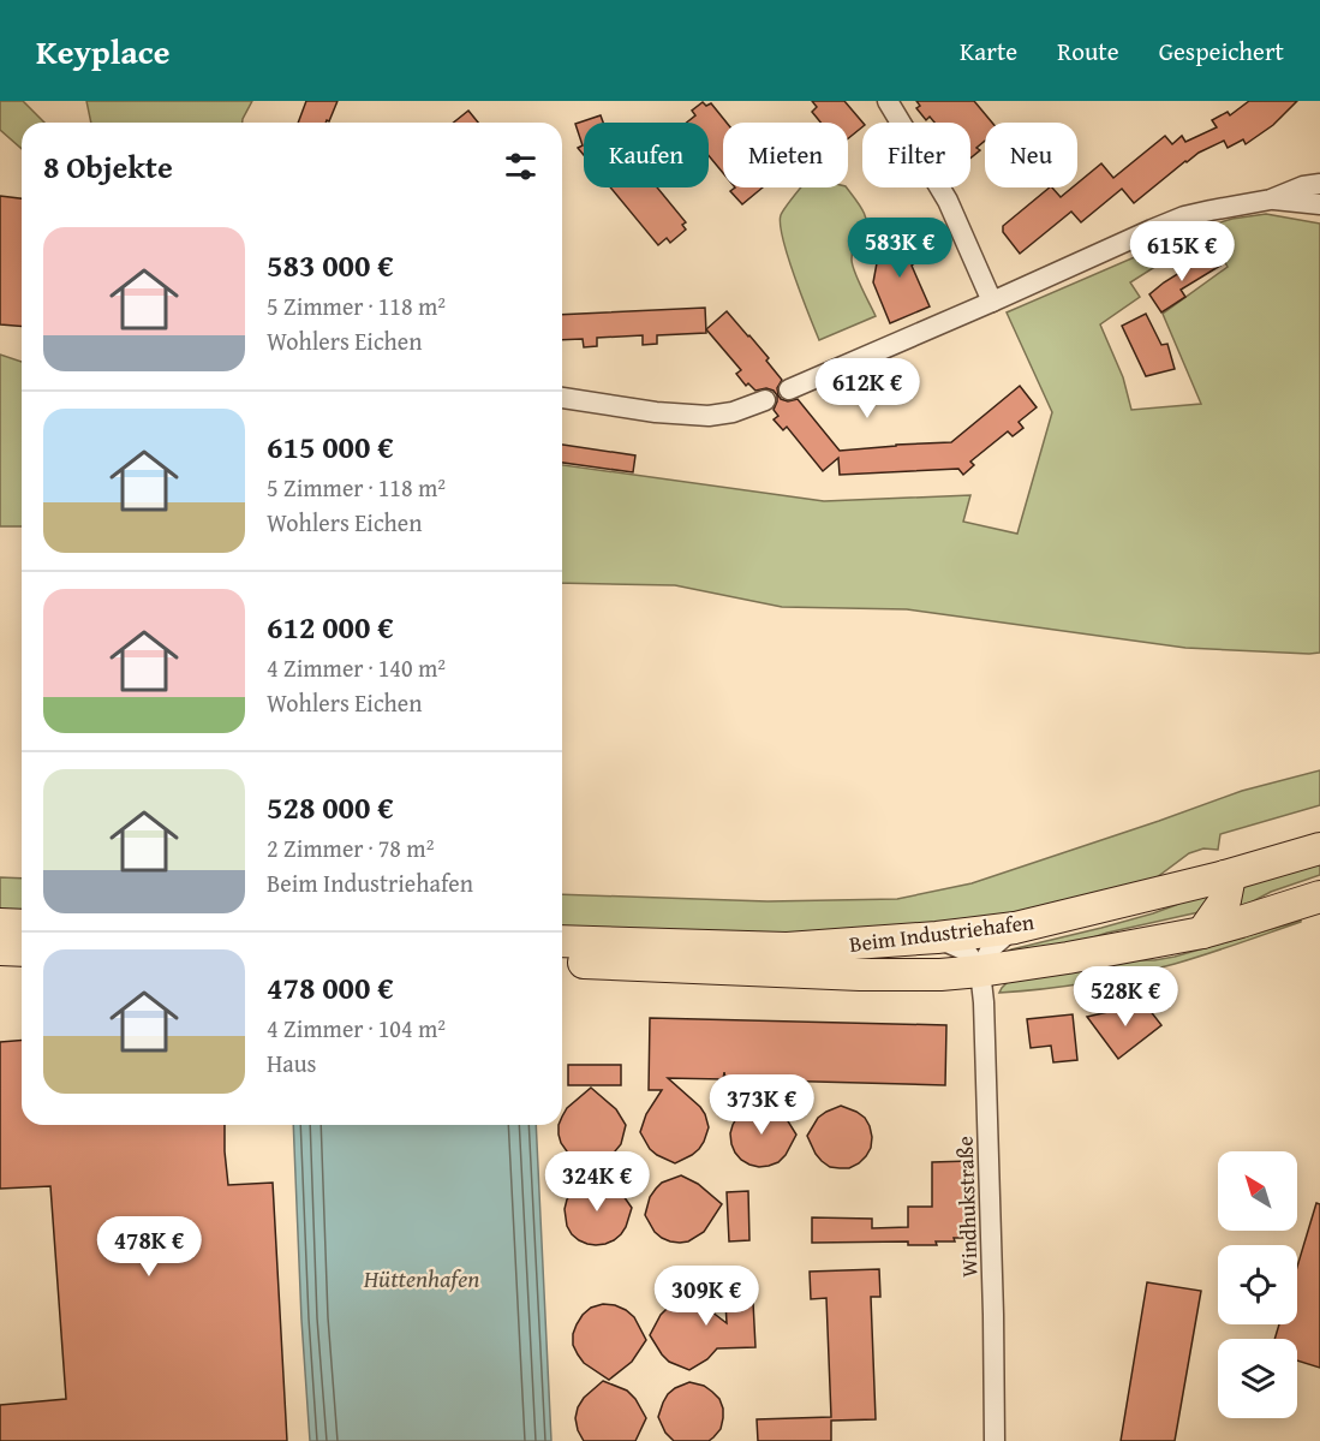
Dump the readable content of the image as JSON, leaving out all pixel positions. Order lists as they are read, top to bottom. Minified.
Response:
{"streets":{"main road":["Beim Industriehafen"],"street":["Windhukstraße"]},"crossings":[["Beim Industriehafen","Windhukstraße"]],"water":["Hüttenhafen"],"north":"top left","page":{"header":"Keyplace","nav":["Karte","Route","Gespeichert"],"chip":["Kaufen","Mieten","Filter","Neu"],"heading":"8 Objekte","list":[{"name":"583 000 €","note":"5 Zimmer · 118 m² · Wohlers Eichen"},{"name":"615 000 €","note":"5 Zimmer · 118 m² · Wohlers Eichen"},{"name":"612 000 €","note":"4 Zimmer · 140 m² · Wohlers Eichen"},{"name":"528 000 €","note":"2 Zimmer · 78 m² · Beim Industriehafen"},{"name":"478 000 €","note":"4 Zimmer · 104 m² · Haus"}],"price":["583K €","615K €","612K €","528K €","373K €","324K €","478K €","309K €"]}}
